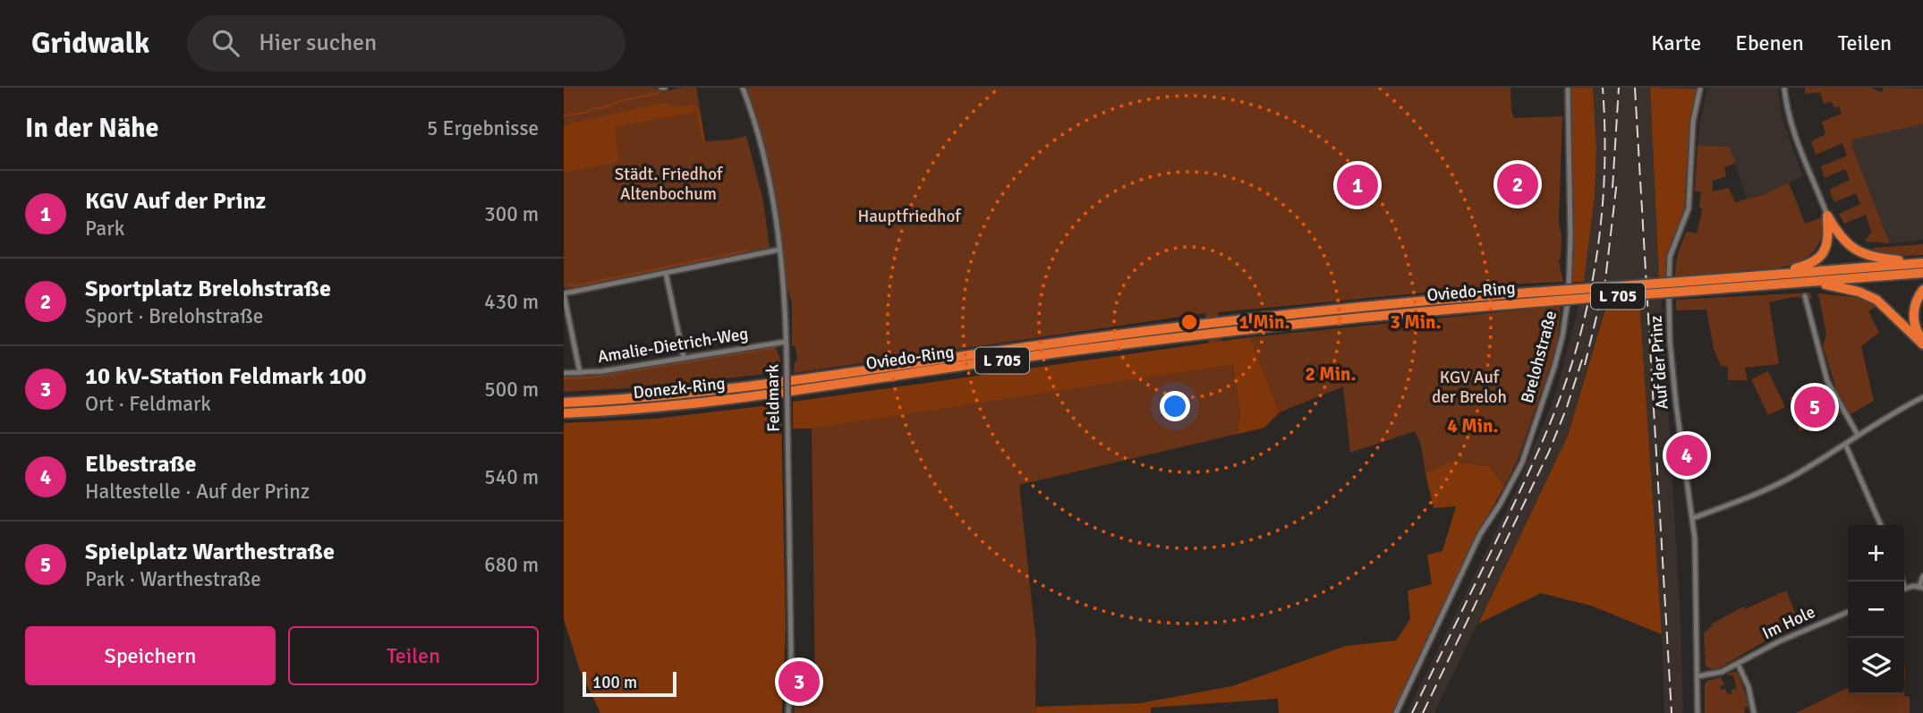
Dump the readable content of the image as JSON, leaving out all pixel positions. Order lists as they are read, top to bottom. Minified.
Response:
{"streets":{"highway":["Oviedo-Ring","L 705","Donezk-Ring"],"street":["Amalie-Dietrich-Weg","Brelohstraße","Auf der Prinz","Feldmark","Im Hole"]},"crossings":[["Oviedo-Ring","L 705"],["Oviedo-Ring","Donezk-Ring"],["Amalie-Dietrich-Weg","Feldmark"],["Auf der Prinz","Im Hole"]],"parks":["Städt. Friedhof Altenbochum","Hauptfriedhof","KGV Auf der Breloh"],"scale_bar":"100 m","page":{"header":"Gridwalk","search":"Hier suchen","nav":["Karte","Ebenen","Teilen"],"heading":["In der Nähe","5 Ergebnisse"],"pins":["2","1","5","4","3"],"list":[{"mark":"1","name":"KGV Auf der Prinz","note":"Park","value":"300 m"},{"mark":"2","name":"Sportplatz Brelohstraße","note":"Sport · Brelohstraße","value":"430 m"},{"mark":"3","name":"10 kV-Station Feldmark 100","note":"Ort · Feldmark","value":"500 m"},{"mark":"4","name":"Elbestraße","note":"Haltestelle · Auf der Prinz","value":"540 m"},{"mark":"5","name":"Spielplatz Warthestraße","note":"Park · Warthestraße","value":"680 m"}],"map_buttons":["+","−"],"buttons":["Speichern","Teilen"],"scale":"100 m"},"rings":["1 Min.","3 Min.","2 Min.","4 Min."]}
